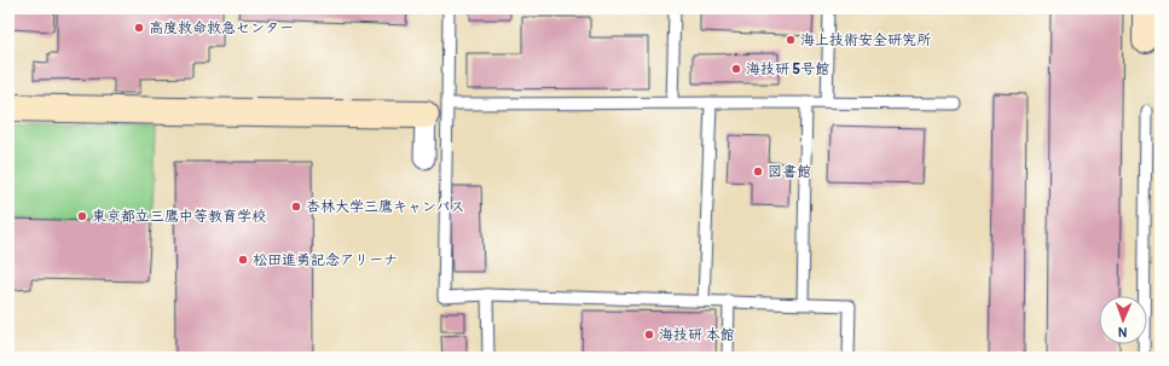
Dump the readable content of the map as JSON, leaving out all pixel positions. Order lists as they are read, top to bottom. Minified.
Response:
{"places":["高度救命救急センター","海上技術安全研究所","海技研 5号館","図書館","杏林大学三鷹キャンパス","東京都立三鷹中等教育学校","松田進勇記念アリーナ","海技研 本館"],"north":"bottom"}
